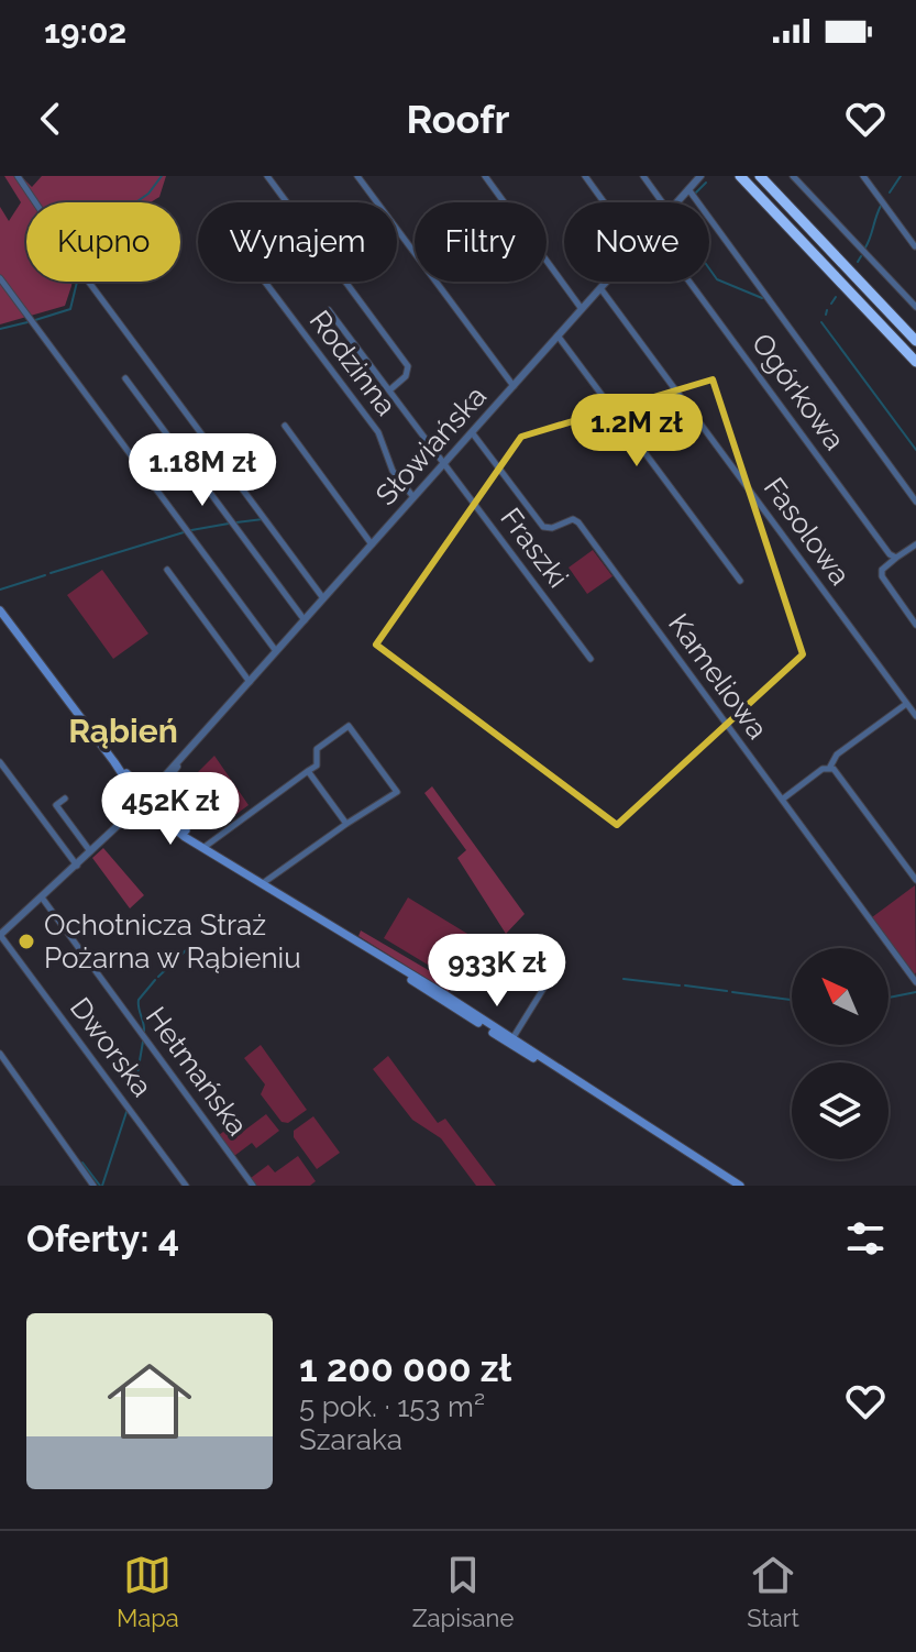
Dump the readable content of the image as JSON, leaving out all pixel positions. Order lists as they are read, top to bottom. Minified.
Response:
{"streets":{"street":["Rodzinna","Ogórkowa","Słowiańska","Fasolowa","Fraszki","Kameliowa","Dworska","Hetmańska"]},"crossings":[["Rodzinna","Słowiańska"],["Słowiańska","Fasolowa"],["Słowiańska","Fraszki"],["Słowiańska","Kameliowa"]],"districts":["Rąbień"],"places":["Ochotnicza Straż Pożarna w Rąbieniu"],"north":"top left","page":{"status":"19:02","header":"Roofr","chip":["Kupno","Wynajem","Filtry","Nowe"],"price":["1.2M zł","1.18M zł","452K zł","933K zł"],"heading":"Oferty: 4","list":[{"name":"1 200 000 zł","note":"5 pok. · 153 m² · Szaraka"}],"tabs":["Mapa","Zapisane","Start"]}}
